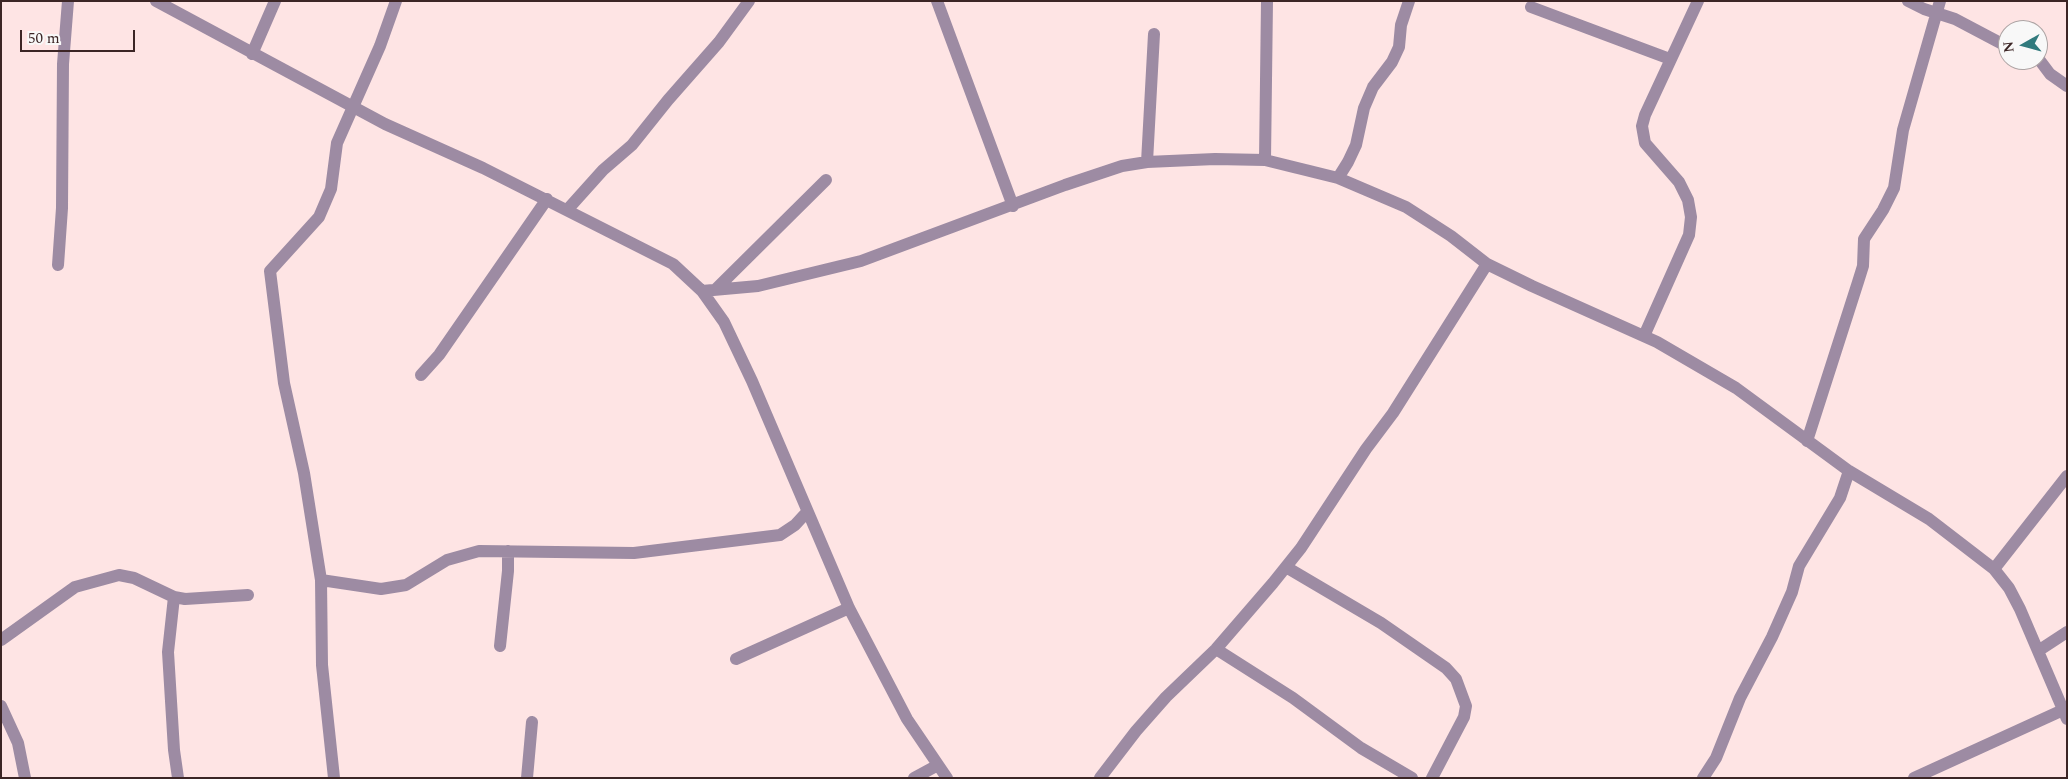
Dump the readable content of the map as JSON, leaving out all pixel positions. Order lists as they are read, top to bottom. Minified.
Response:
{"scale_bar":"50 m","north":"left"}
